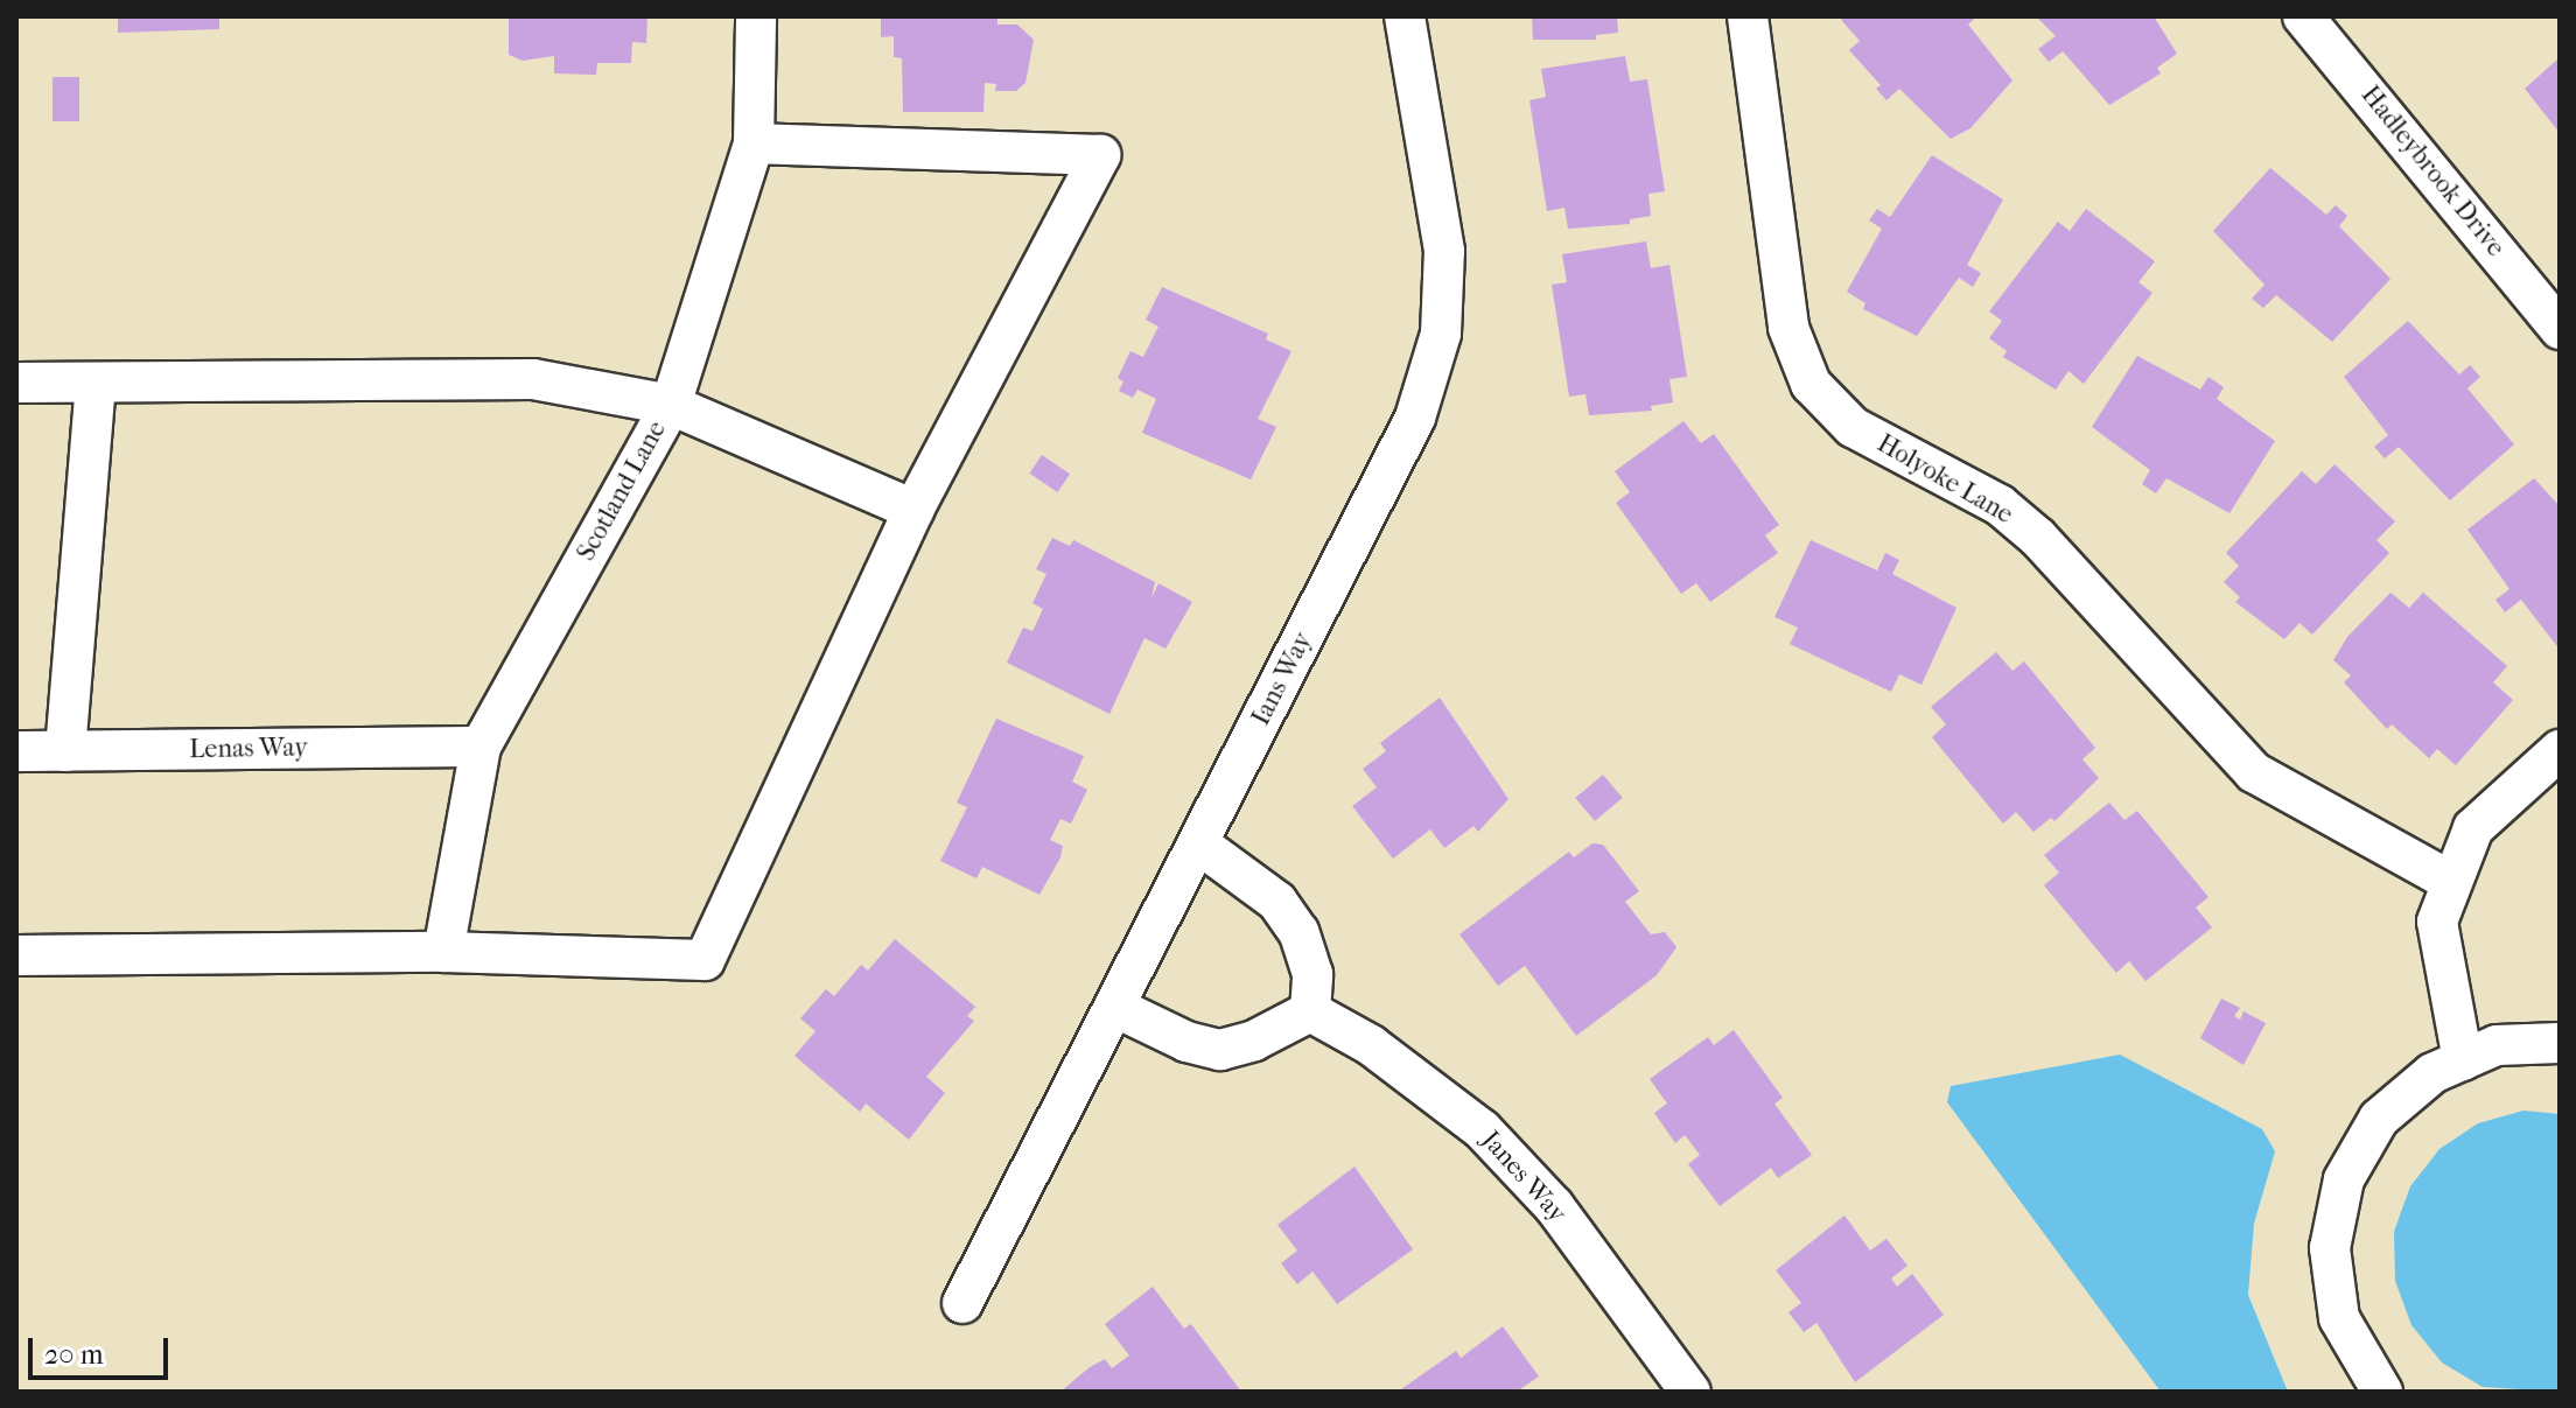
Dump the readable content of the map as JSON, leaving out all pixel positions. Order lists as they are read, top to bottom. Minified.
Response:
{"streets":{"street":["Hadleybrook Drive","Holyoke Lane","Scotland Lane","Ians Way","Lenas Way","Janes Way"]},"crossings":[["Scotland Lane","Lenas Way"]],"scale_bar":"20 m"}
